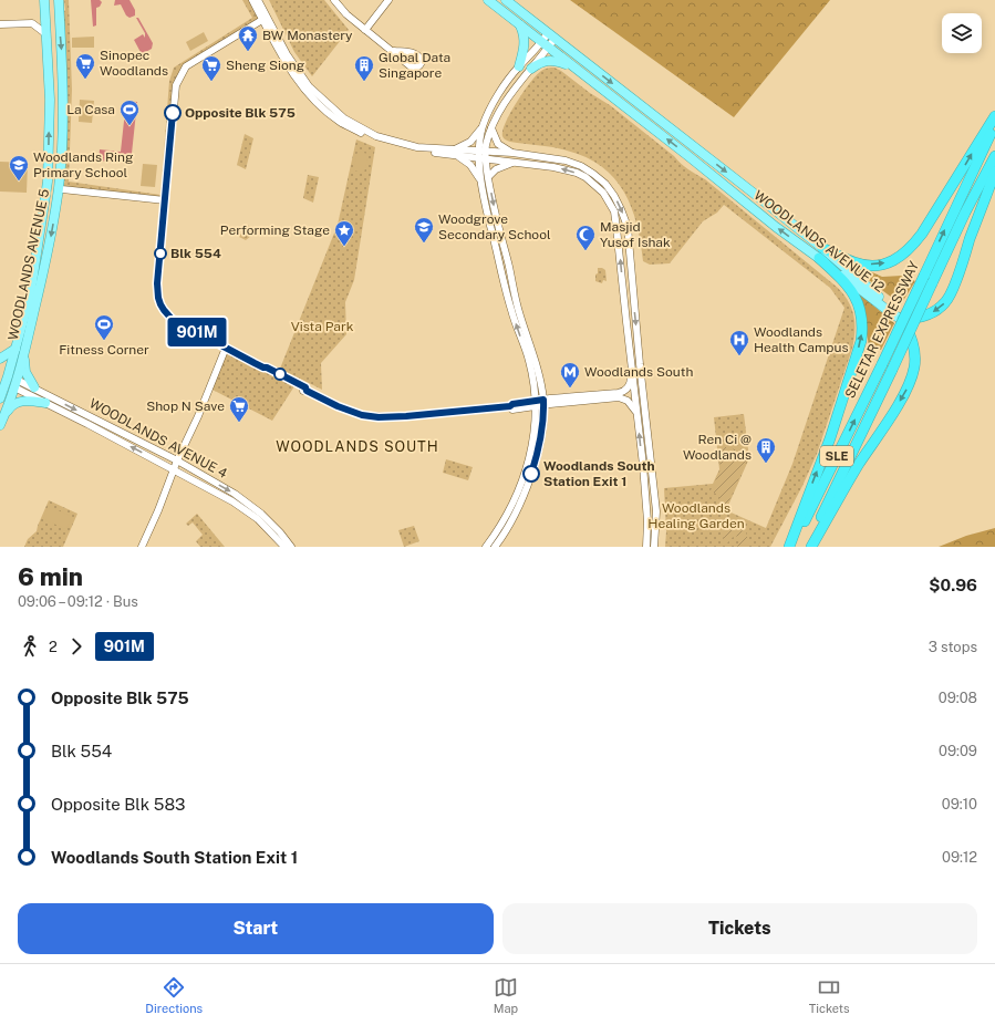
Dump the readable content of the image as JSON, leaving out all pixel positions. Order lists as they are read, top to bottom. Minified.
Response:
{"streets":{"highway":["SELETAR EXPRESSWAY","SLE"],"main road":["WOODLANDS AVENUE 12","WOODLANDS AVENUE 5"],"street":["WOODLANDS AVENUE 4"]},"crossings":[["WOODLANDS AVENUE 5","WOODLANDS AVENUE 4"]],"districts":["WOODLANDS SOUTH"],"parks":["Vista Park","Woodlands Healing Garden"],"places":{"temple":["BW Monastery"],"supermarket":["Sinopec Woodlands","Sheng Siong","Shop N Save"],"building":["Global Data Singapore","Ren Ci @ Woodlands"],"other":["Opposite Blk 575","Blk 554","Woodlands South Station Exit 1"],"sports":["La Casa","Fitness Corner"],"school or university":["Woodlands Ring Primary School","Woodgrove Secondary School"],"place":["Performing Stage"],"mosque":["Masjid Yusof Ishak"],"hospital":["Woodlands Health Campus"],"metro station":["Woodlands South"]},"lines":["bus line 901M"],"page":{"on_map":"901M","heading":["6 min","09:06 – 09:12 · Bus","$0.96"],"legs":["2","901M","3 stops"],"list":[{"name":"Opposite Blk 575","value":"09:08"},{"name":"Blk 554","value":"09:09"},{"name":"Opposite Blk 583","value":"09:10"},{"name":"Woodlands South Station Exit 1","value":"09:12"}],"buttons":["Start","Tickets"],"tabs":["Directions","Map","Tickets"]}}
